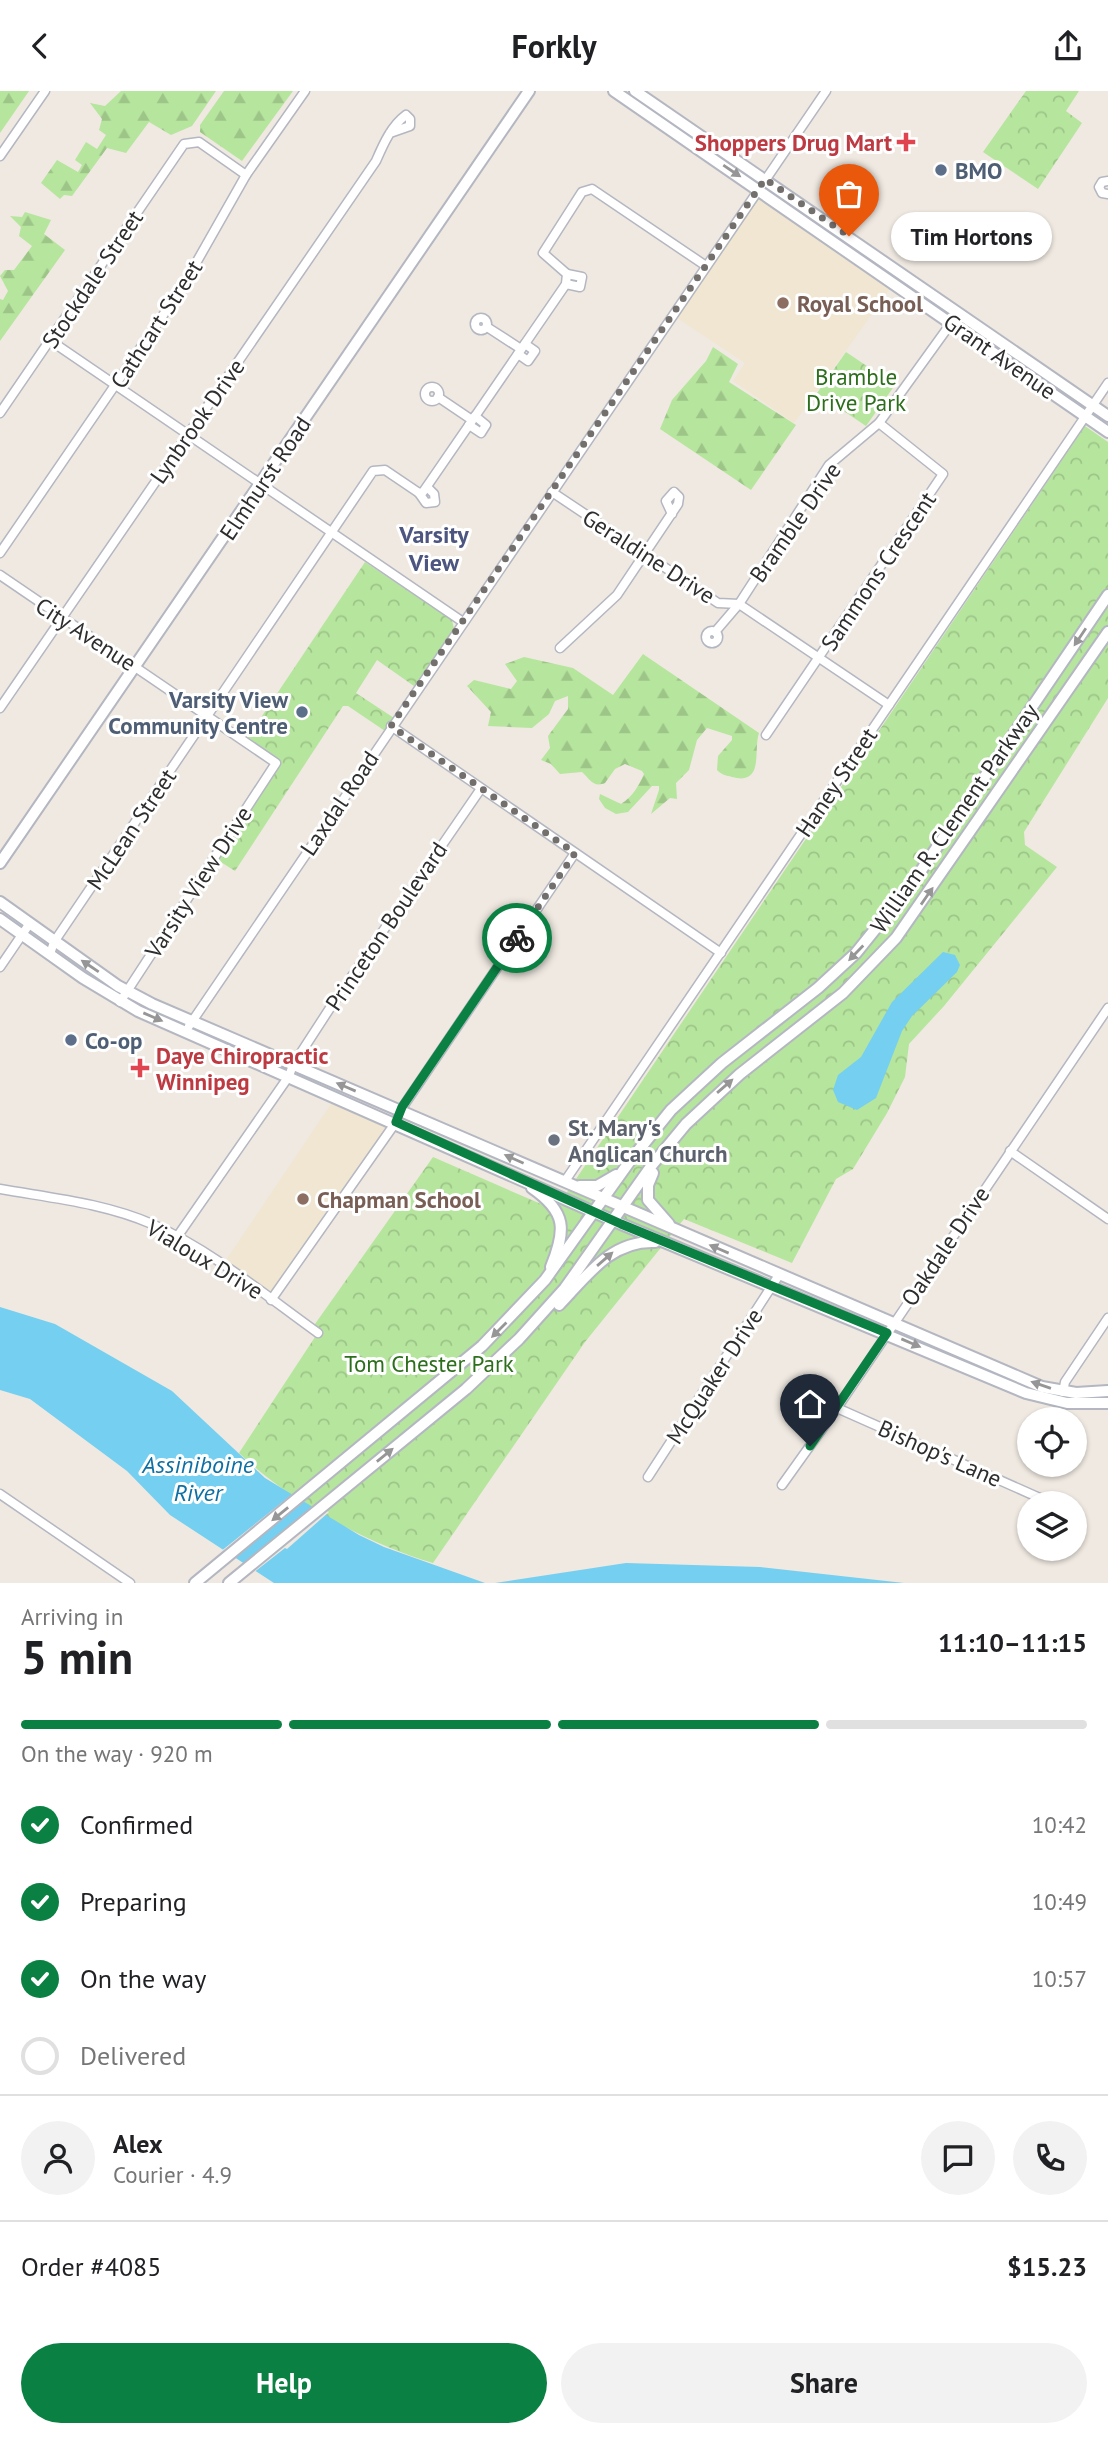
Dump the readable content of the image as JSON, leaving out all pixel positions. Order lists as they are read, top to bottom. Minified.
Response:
{"streets":{"main road":["Grant Avenue","Elmhurst Road","William R. Clement Parkway"],"street":["Stockdale Street","Cathcart Street","Lynbrook Drive","Bramble Drive","Geraldine Drive","Sammons Crescent","City Avenue","Haney Street","Laxdal Road","McLean Street","Varsity View Drive","Princeton Boulevard","Oakdale Drive","Vialoux Drive","McQuaker Drive","Bishop's Lane"]},"crossings":[["Stockdale Street","Cathcart Street"],["Grant Avenue","Bramble Drive"],["Grant Avenue","Haney Street"],["Grant Avenue","Laxdal Road"],["Lynbrook Drive","City Avenue"],["Elmhurst Road","City Avenue"],["Bramble Drive","Geraldine Drive"],["Bramble Drive","Sammons Crescent"],["Geraldine Drive","Sammons Crescent"],["Geraldine Drive","Haney Street"],["Geraldine Drive","Laxdal Road"],["City Avenue","McLean Street"],["City Avenue","Varsity View Drive"],["Princeton Boulevard","Vialoux Drive"],["Oakdale Drive","Bishop's Lane"]],"districts":["Varsity View"],"water":["Assiniboine River"],"parks":["Bramble Drive Park","Tom Chester Park"],"places":{"health":["Shoppers Drug Mart","Daye Chiropractic Winnipeg"],"other":["BMO","Tim Hortons","Royal School","Varsity View Community Centre","Co-op","St. Mary's Anglican Church","Chapman School"]},"page":{"header":"Forkly","bubble":"Tim Hortons","heading":["5 min","Arriving in","11:10–11:15"],"panel":["Alex","Courier · 4.9","Order #4085","$15.23"],"bar":"On the way · 920 m","list":[["Confirmed","10:42"],["Preparing","10:49"],["On the way","10:57"],"Delivered"],"buttons":["Help","Share"]}}
